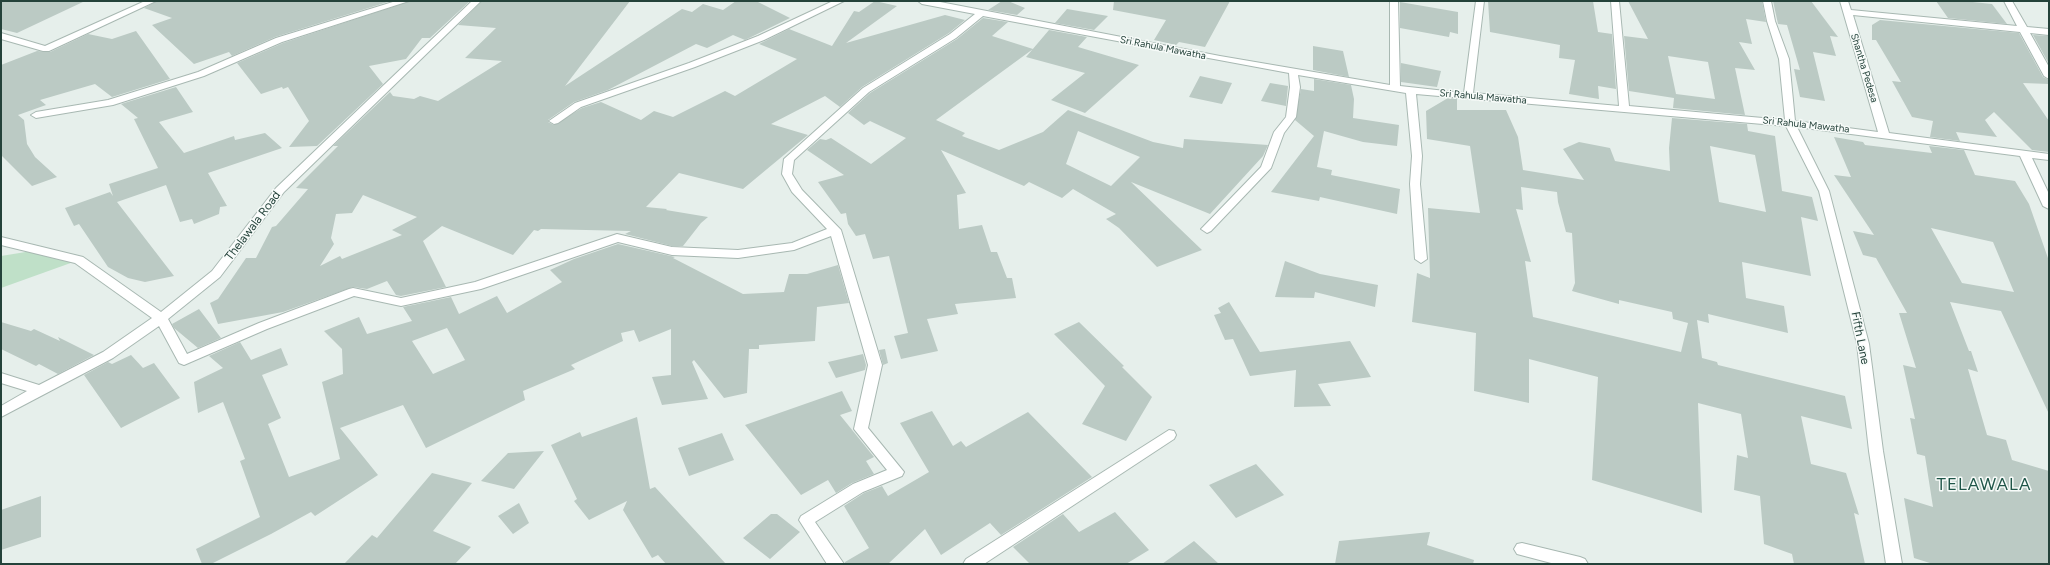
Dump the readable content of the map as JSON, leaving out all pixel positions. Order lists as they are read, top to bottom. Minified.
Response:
{"streets":{"street":["Sri Rahula Mawatha","Shantha Pedesa","Thelawala Road","Fifth Lane"]},"crossings":[["Sri Rahula Mawatha","Shantha Pedesa"],["Sri Rahula Mawatha","Fifth Lane"]],"districts":["TELAWALA"]}
